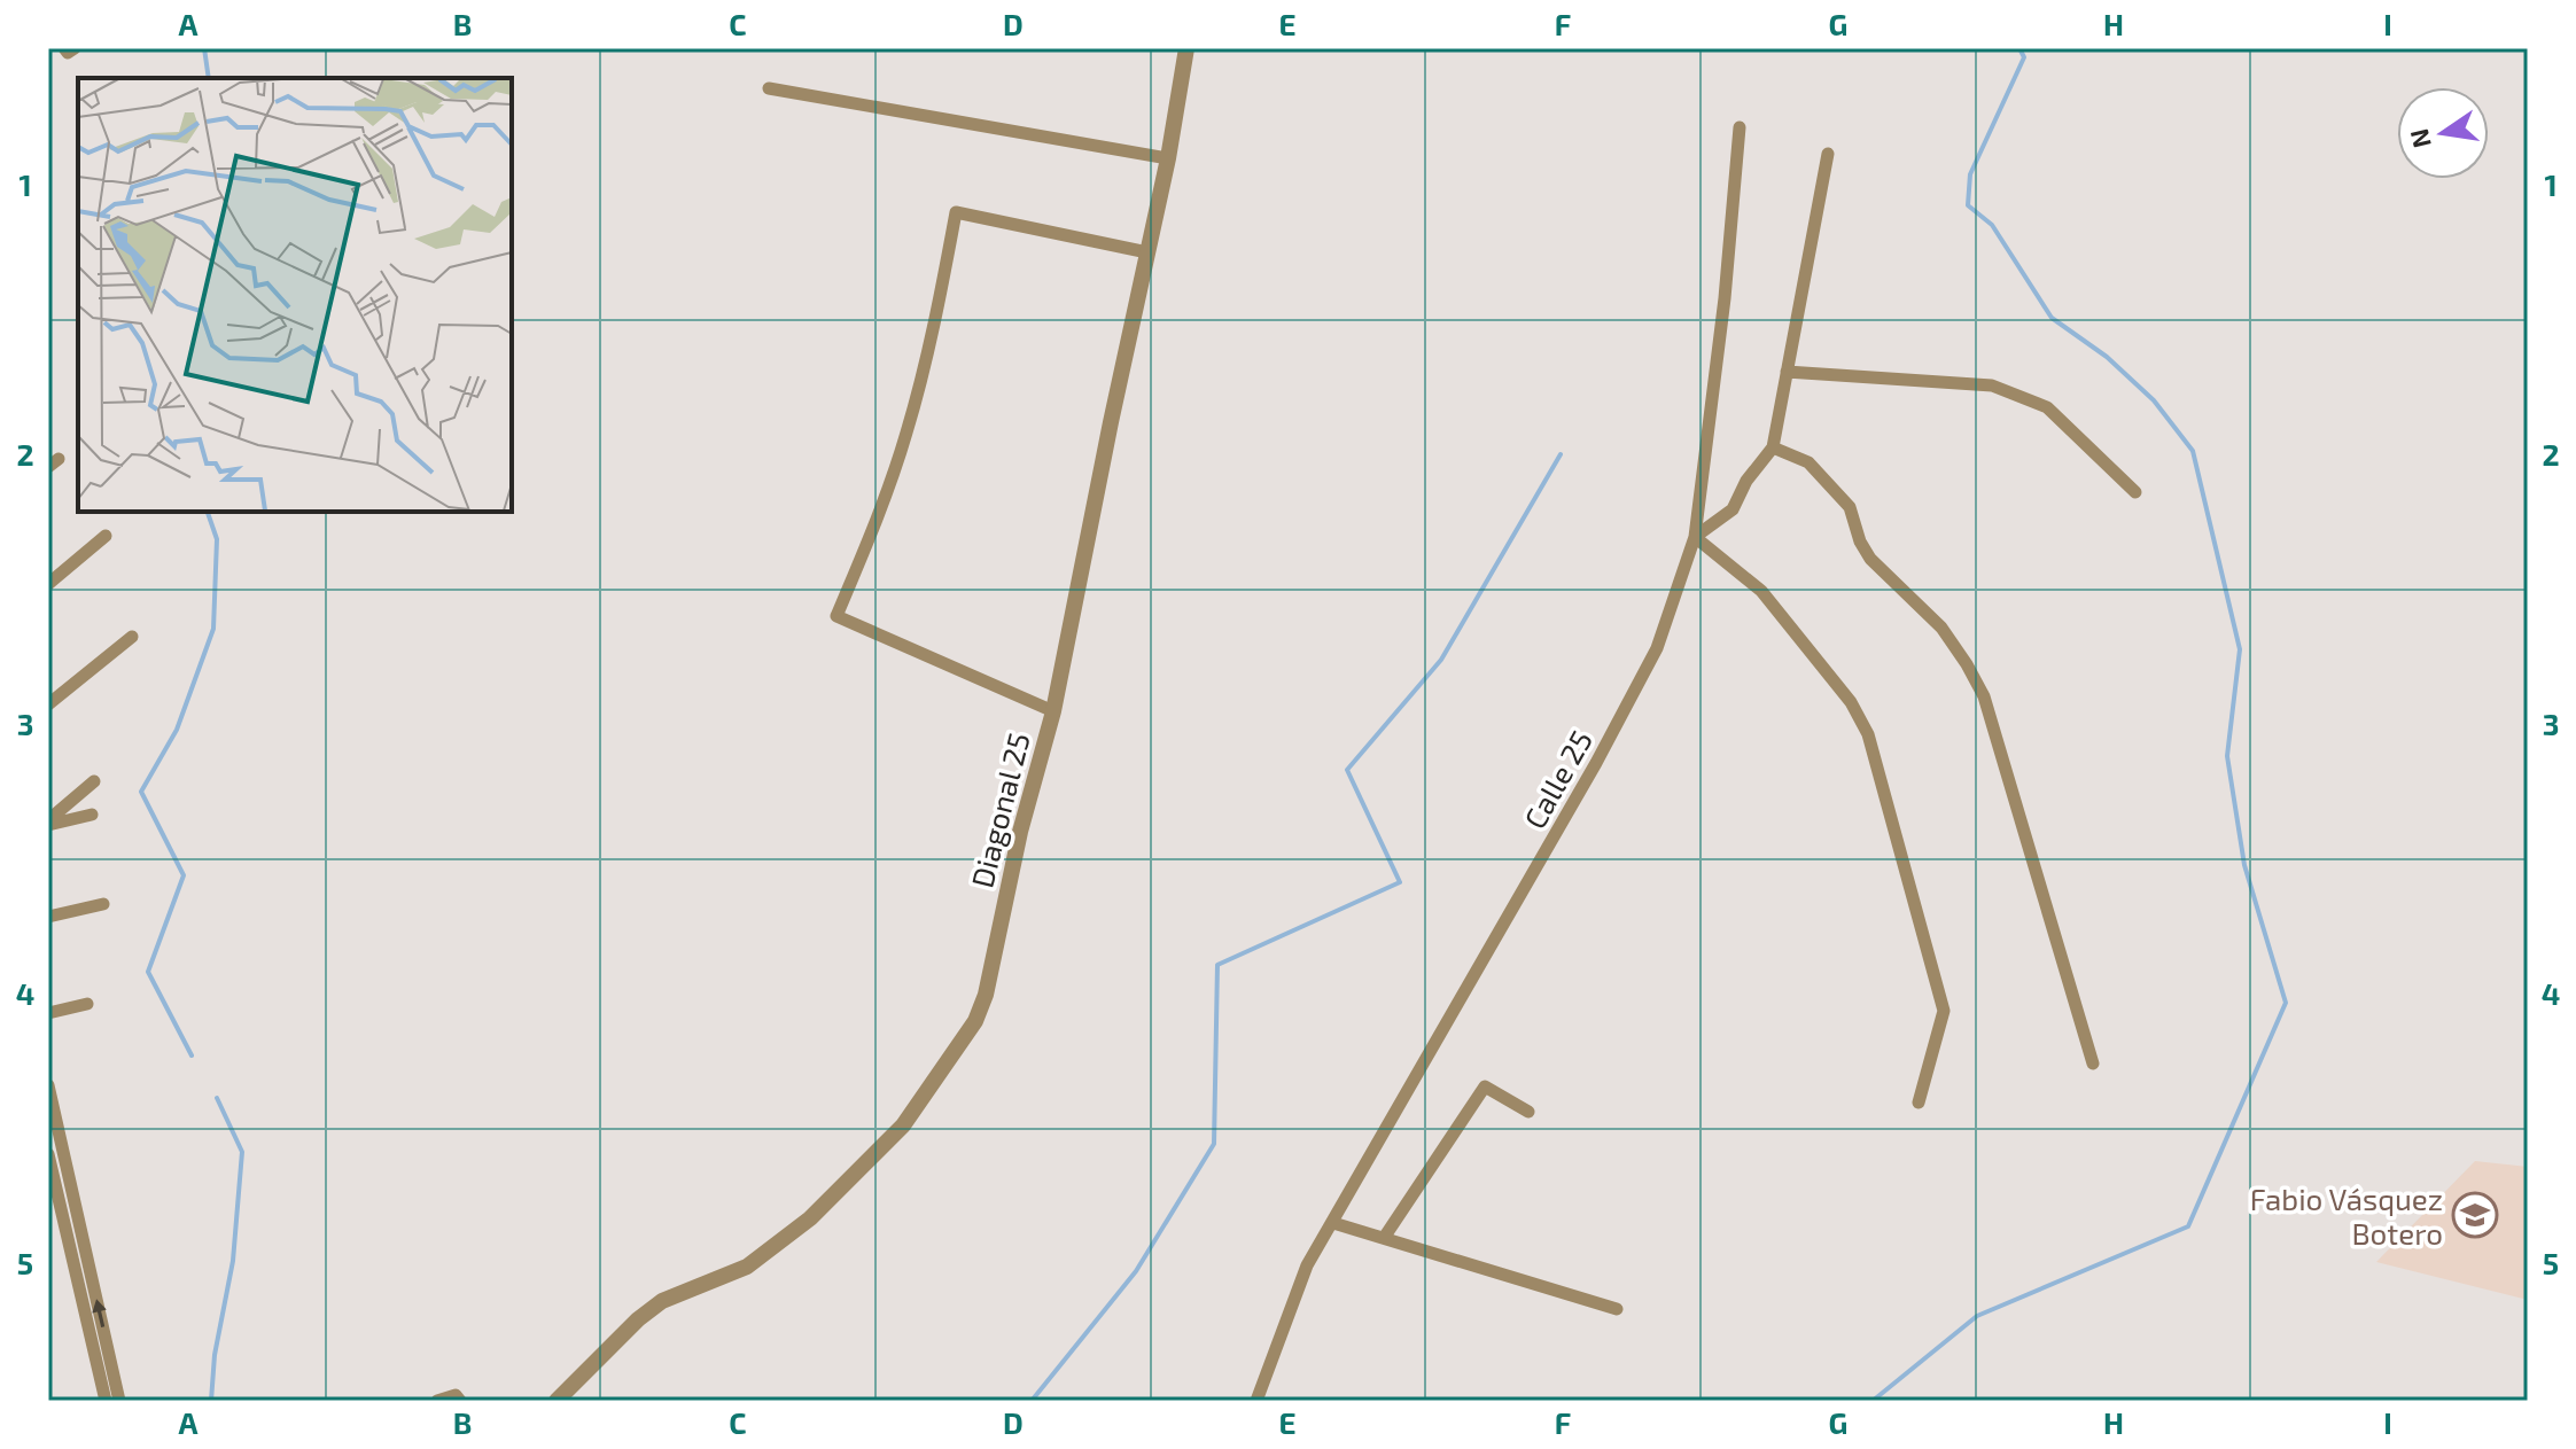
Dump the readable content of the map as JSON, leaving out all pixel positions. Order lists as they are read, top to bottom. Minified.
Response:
{"streets":{"street":["Calle 25","Diagonal 25"]},"places":{"school or university":["Fabio Vásquez Botero"]},"north":"left","grid":{"columns":["A","B","C","D","E","F","G","H","I"],"rows":["1","2","3","4","5"]}}
